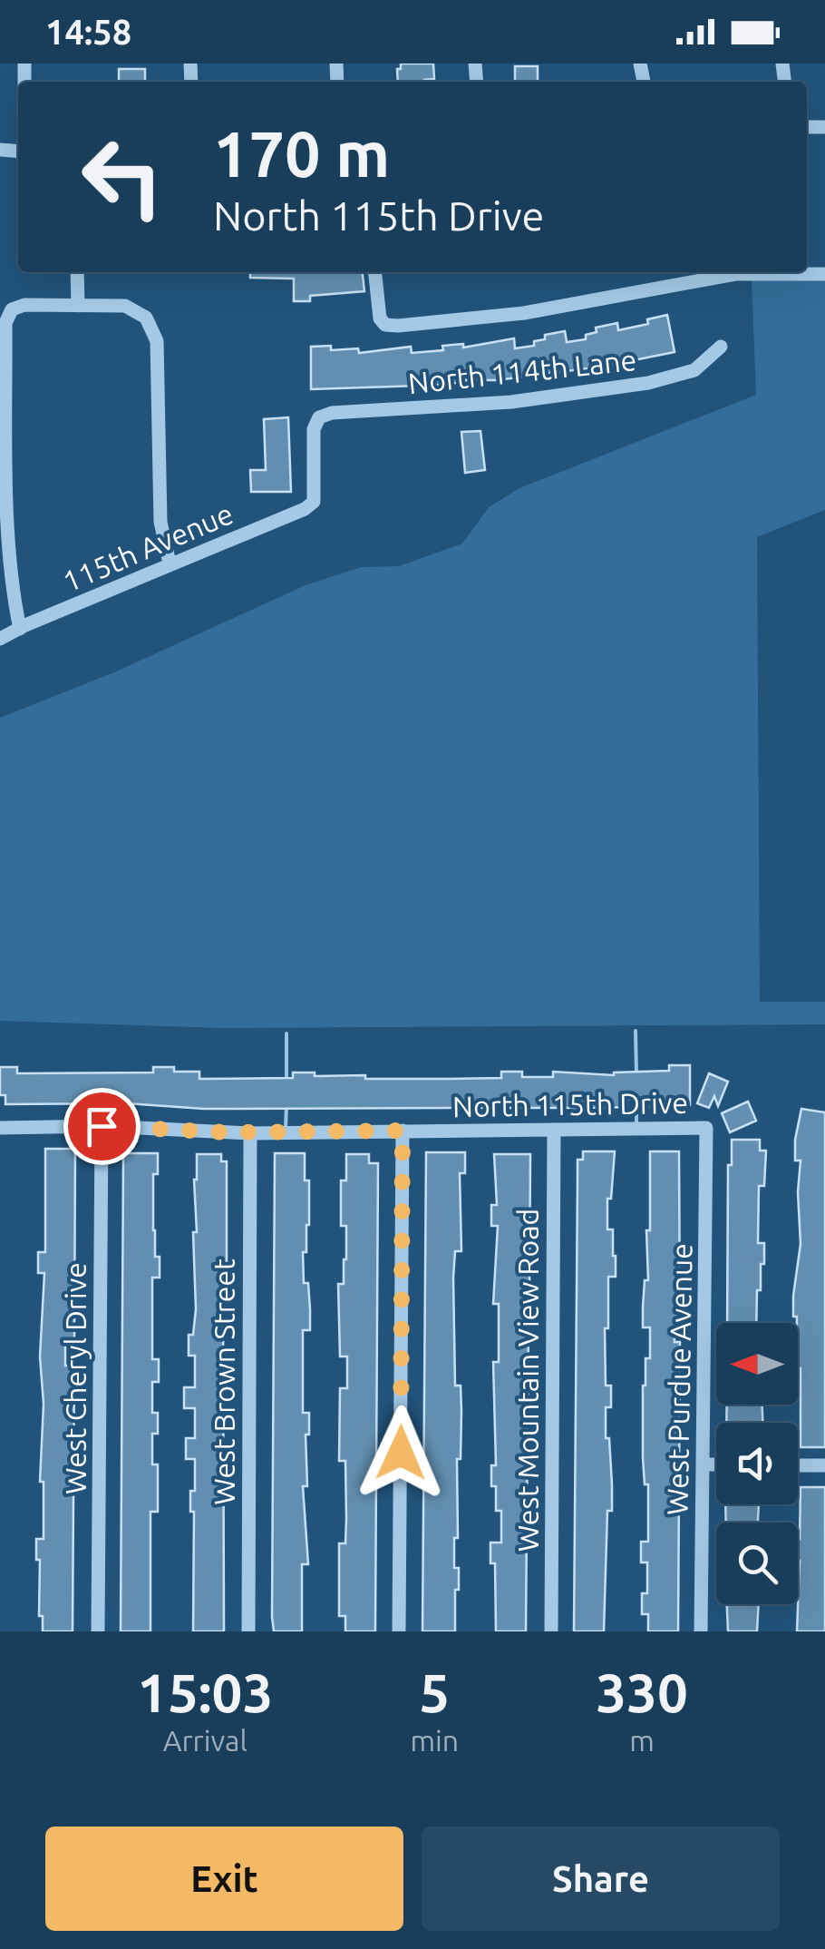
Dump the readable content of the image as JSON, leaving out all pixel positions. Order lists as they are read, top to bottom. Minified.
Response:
{"streets":{"street":["North 114th Lane","115th Avenue","North 115th Drive","West Cheryl Drive","West Purdue Avenue","West Mountain View Road","West Brown Street"]},"crossings":[["North 114th Lane","115th Avenue"],["North 115th Drive","West Cheryl Drive"],["North 115th Drive","West Purdue Avenue"],["North 115th Drive","West Mountain View Road"],["North 115th Drive","West Brown Street"]],"north":"left","page":{"status":"14:58","turn":["170 m","North 115th Drive"],"eta":["15:03","Arrival","5","min","330","m"],"buttons":["Exit","Share"]}}
